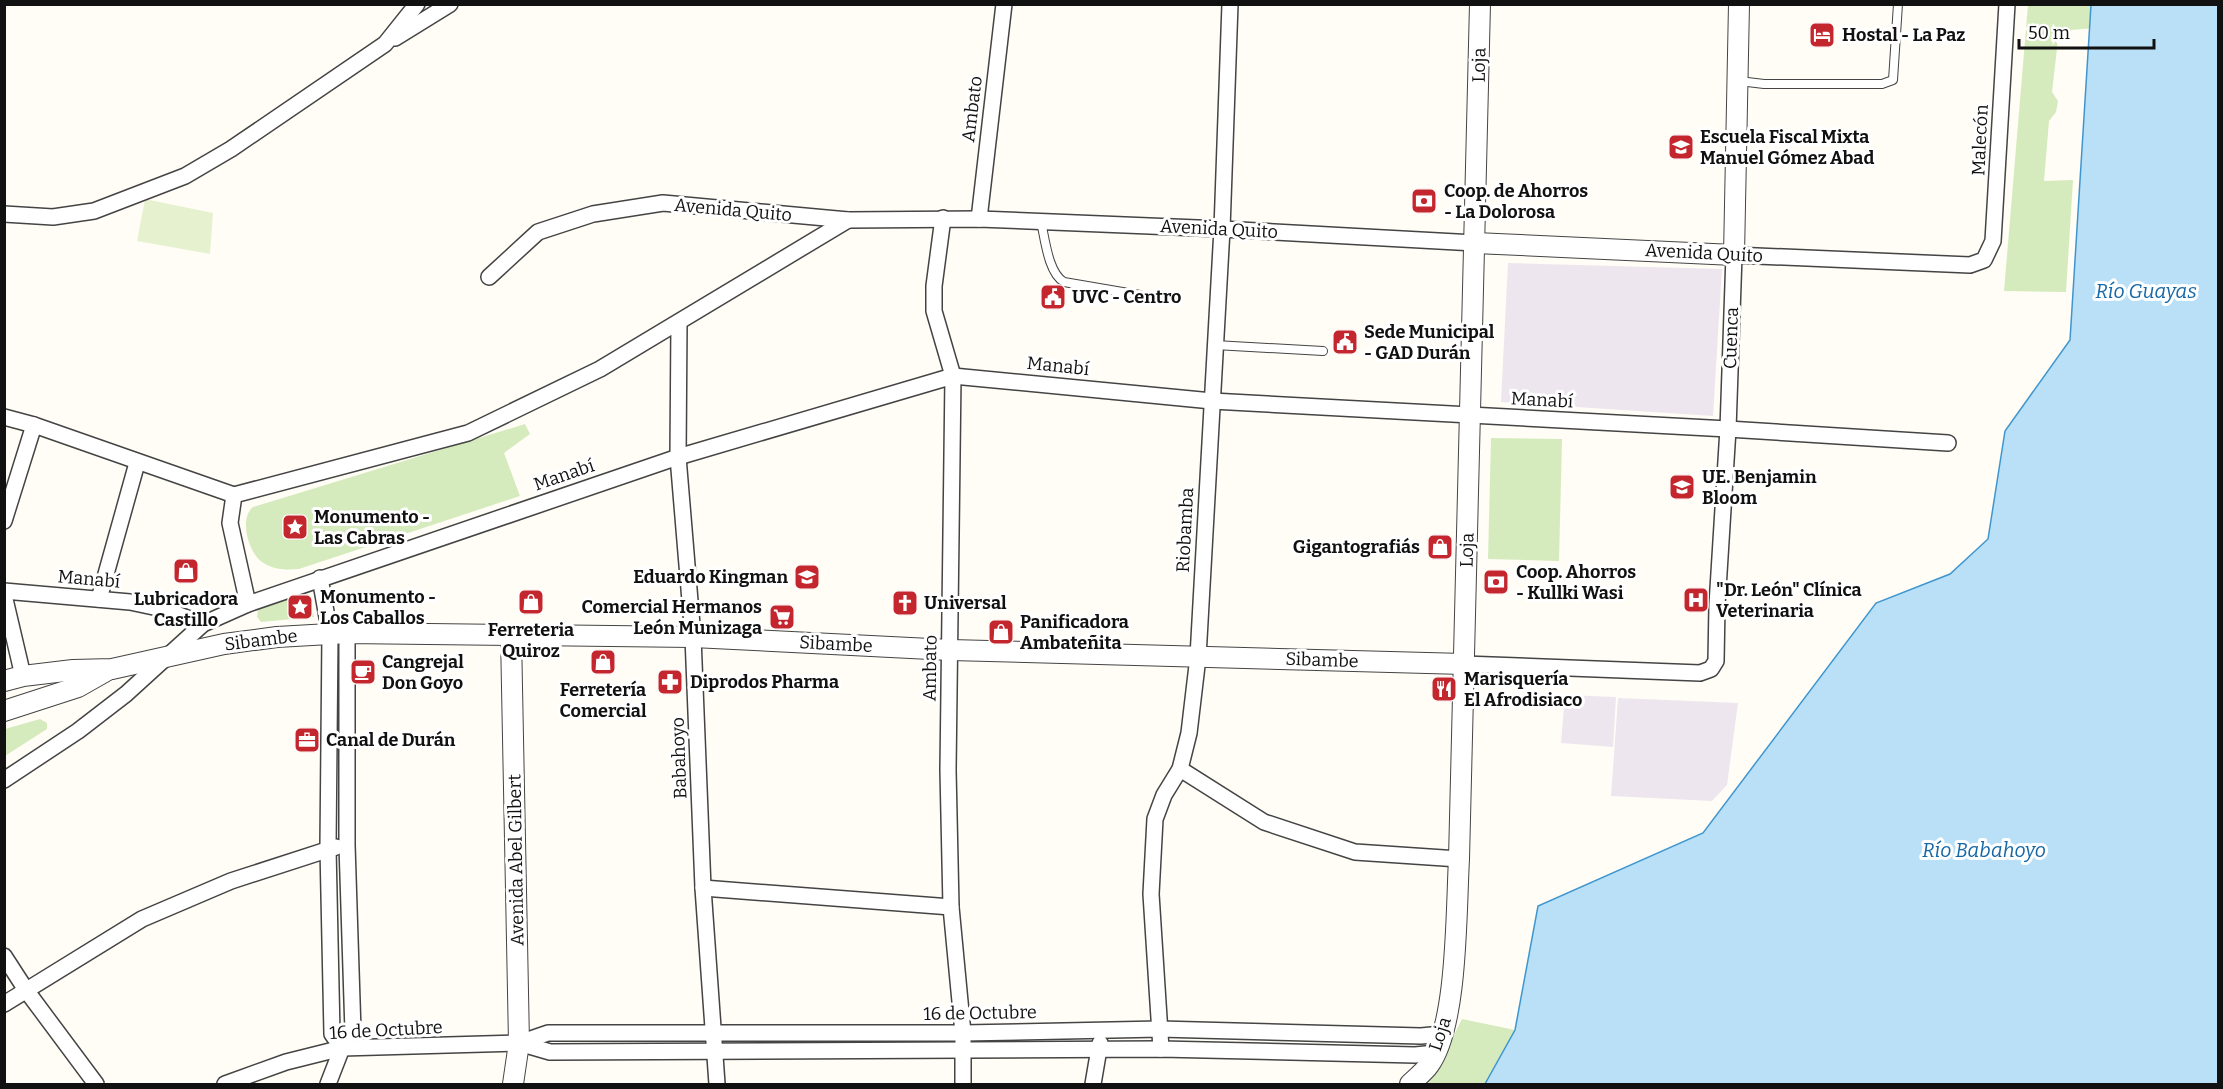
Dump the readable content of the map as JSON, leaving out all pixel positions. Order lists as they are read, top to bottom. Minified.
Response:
{"streets":{"street":["Loja","Ambato","Malecón","Avenida Quito","Cuenca","Manabí","Riobamba","Sibambe","Babahoyo","Avenida Abel Gilbert","16 de Octubre"]},"crossings":[["Loja","Avenida Quito"],["Loja","Manabí"],["Loja","Sibambe"],["Loja","16 de Octubre"],["Ambato","Avenida Quito"],["Ambato","Manabí"],["Ambato","Sibambe"],["Ambato","16 de Octubre"],["Malecón","Avenida Quito"],["Avenida Quito","Cuenca"],["Avenida Quito","Riobamba"],["Cuenca","Manabí"],["Cuenca","Sibambe"],["Manabí","Riobamba"],["Manabí","Sibambe"],["Manabí","Babahoyo"],["Riobamba","Sibambe"],["Riobamba","16 de Octubre"],["Sibambe","Babahoyo"],["Sibambe","Avenida Abel Gilbert"],["Babahoyo","16 de Octubre"],["Avenida Abel Gilbert","16 de Octubre"]],"water":["Río Guayas","Río Babahoyo"],"places":{"hotel":["Hostal - La Paz"],"school or university":["Escuela Fiscal Mixta Manuel Gómez Abad","UE. Benjamin Bloom","Eduardo Kingman"],"bank":["Coop. de Ahorros - La Dolorosa","Coop. Ahorros - Kullki Wasi"],"public building":["UVC - Centro","Sede Municipal - GAD Durán"],"place":["Monumento - Las Cabras","Monumento - Los Caballos"],"shop":["Gigantografiás","Lubricadora Castillo","Ferreteria Quiroz","Panificadora Ambateñita","Ferretería Comercial"],"hospital":["\"Dr. León\" Clínica Veterinaria"],"church":["Universal"],"supermarket":["Comercial Hermanos León Munizaga"],"cafe":["Cangrejal Don Goyo"],"pharmacy":["Diprodos Pharma"],"restaurant":["Marisquería El Afrodisiaco"],"office":["Canal de Durán"]},"scale_bar":"50 m"}
